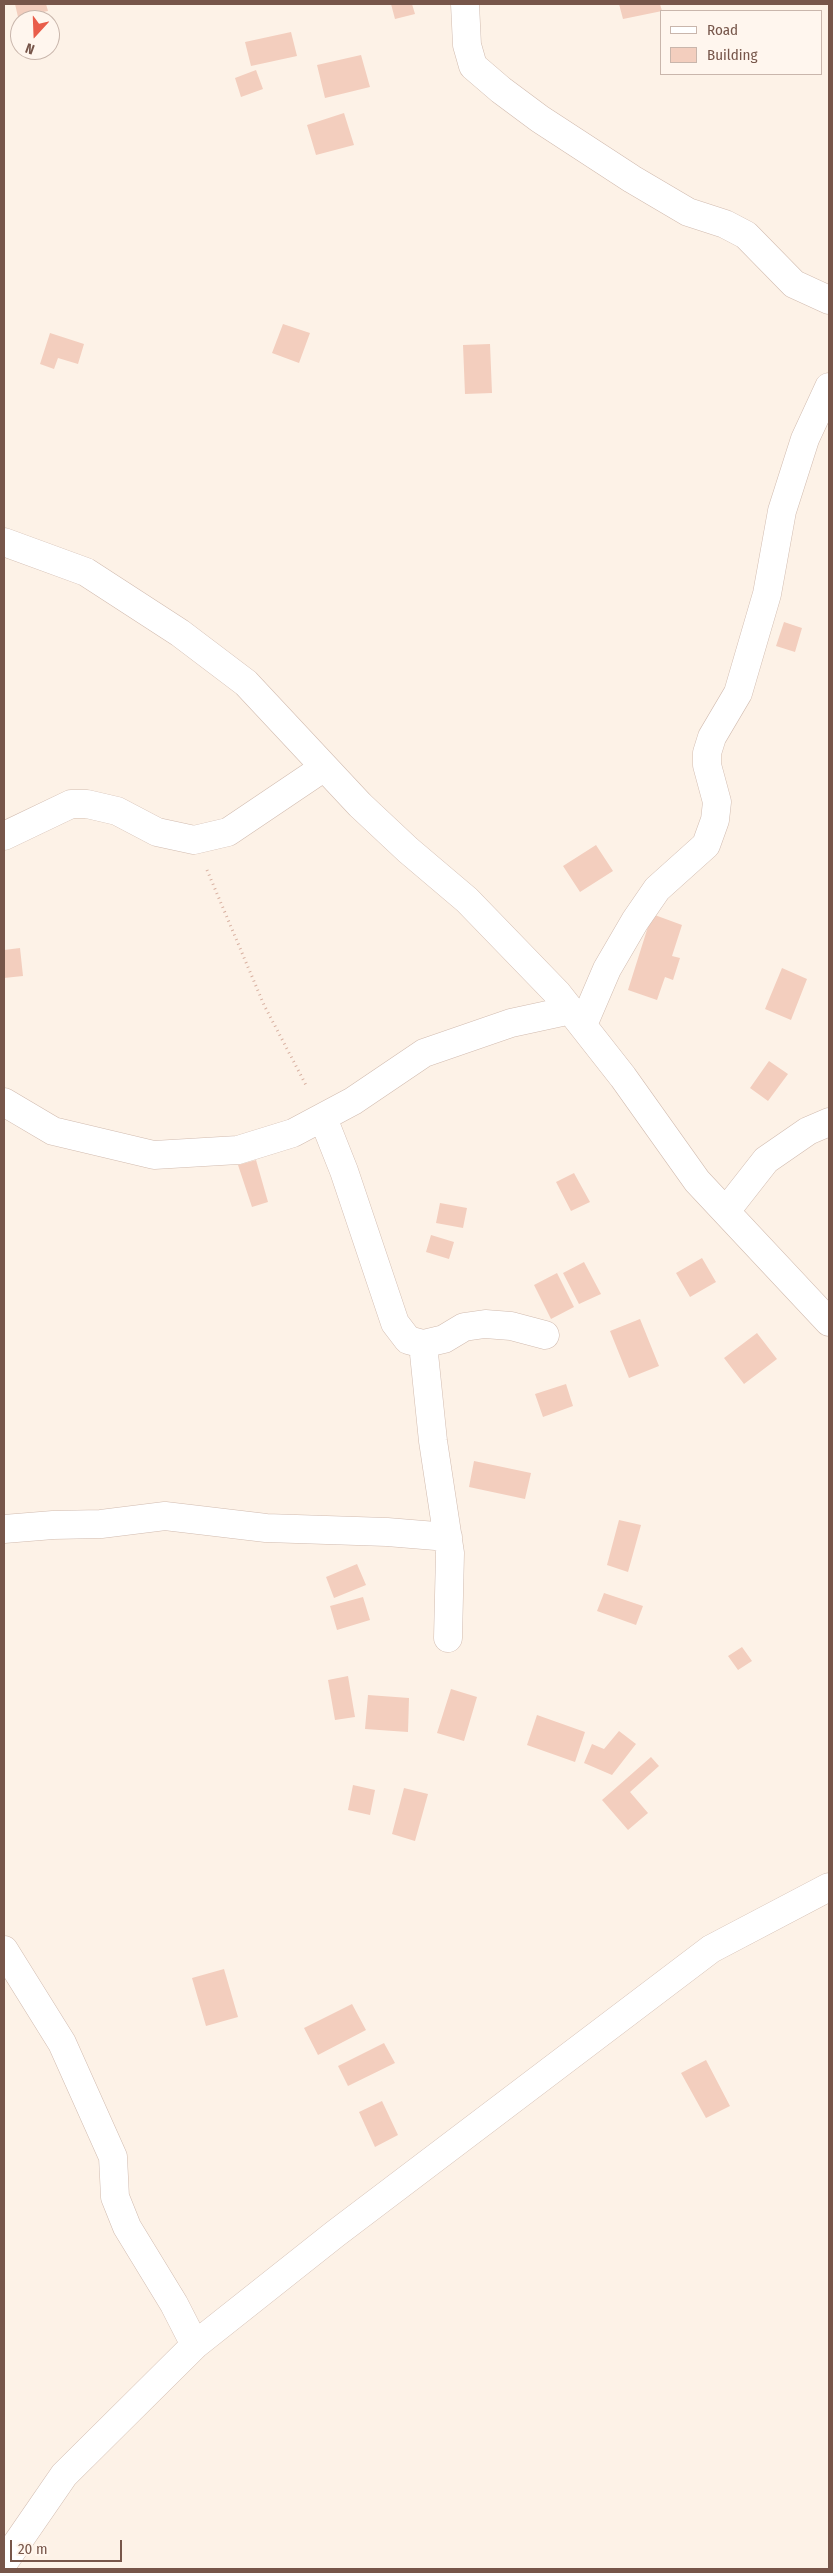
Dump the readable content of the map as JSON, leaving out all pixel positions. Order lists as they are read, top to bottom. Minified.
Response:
{"legend":["Road","Building"],"scale_bar":"20 m","north":"bottom"}
